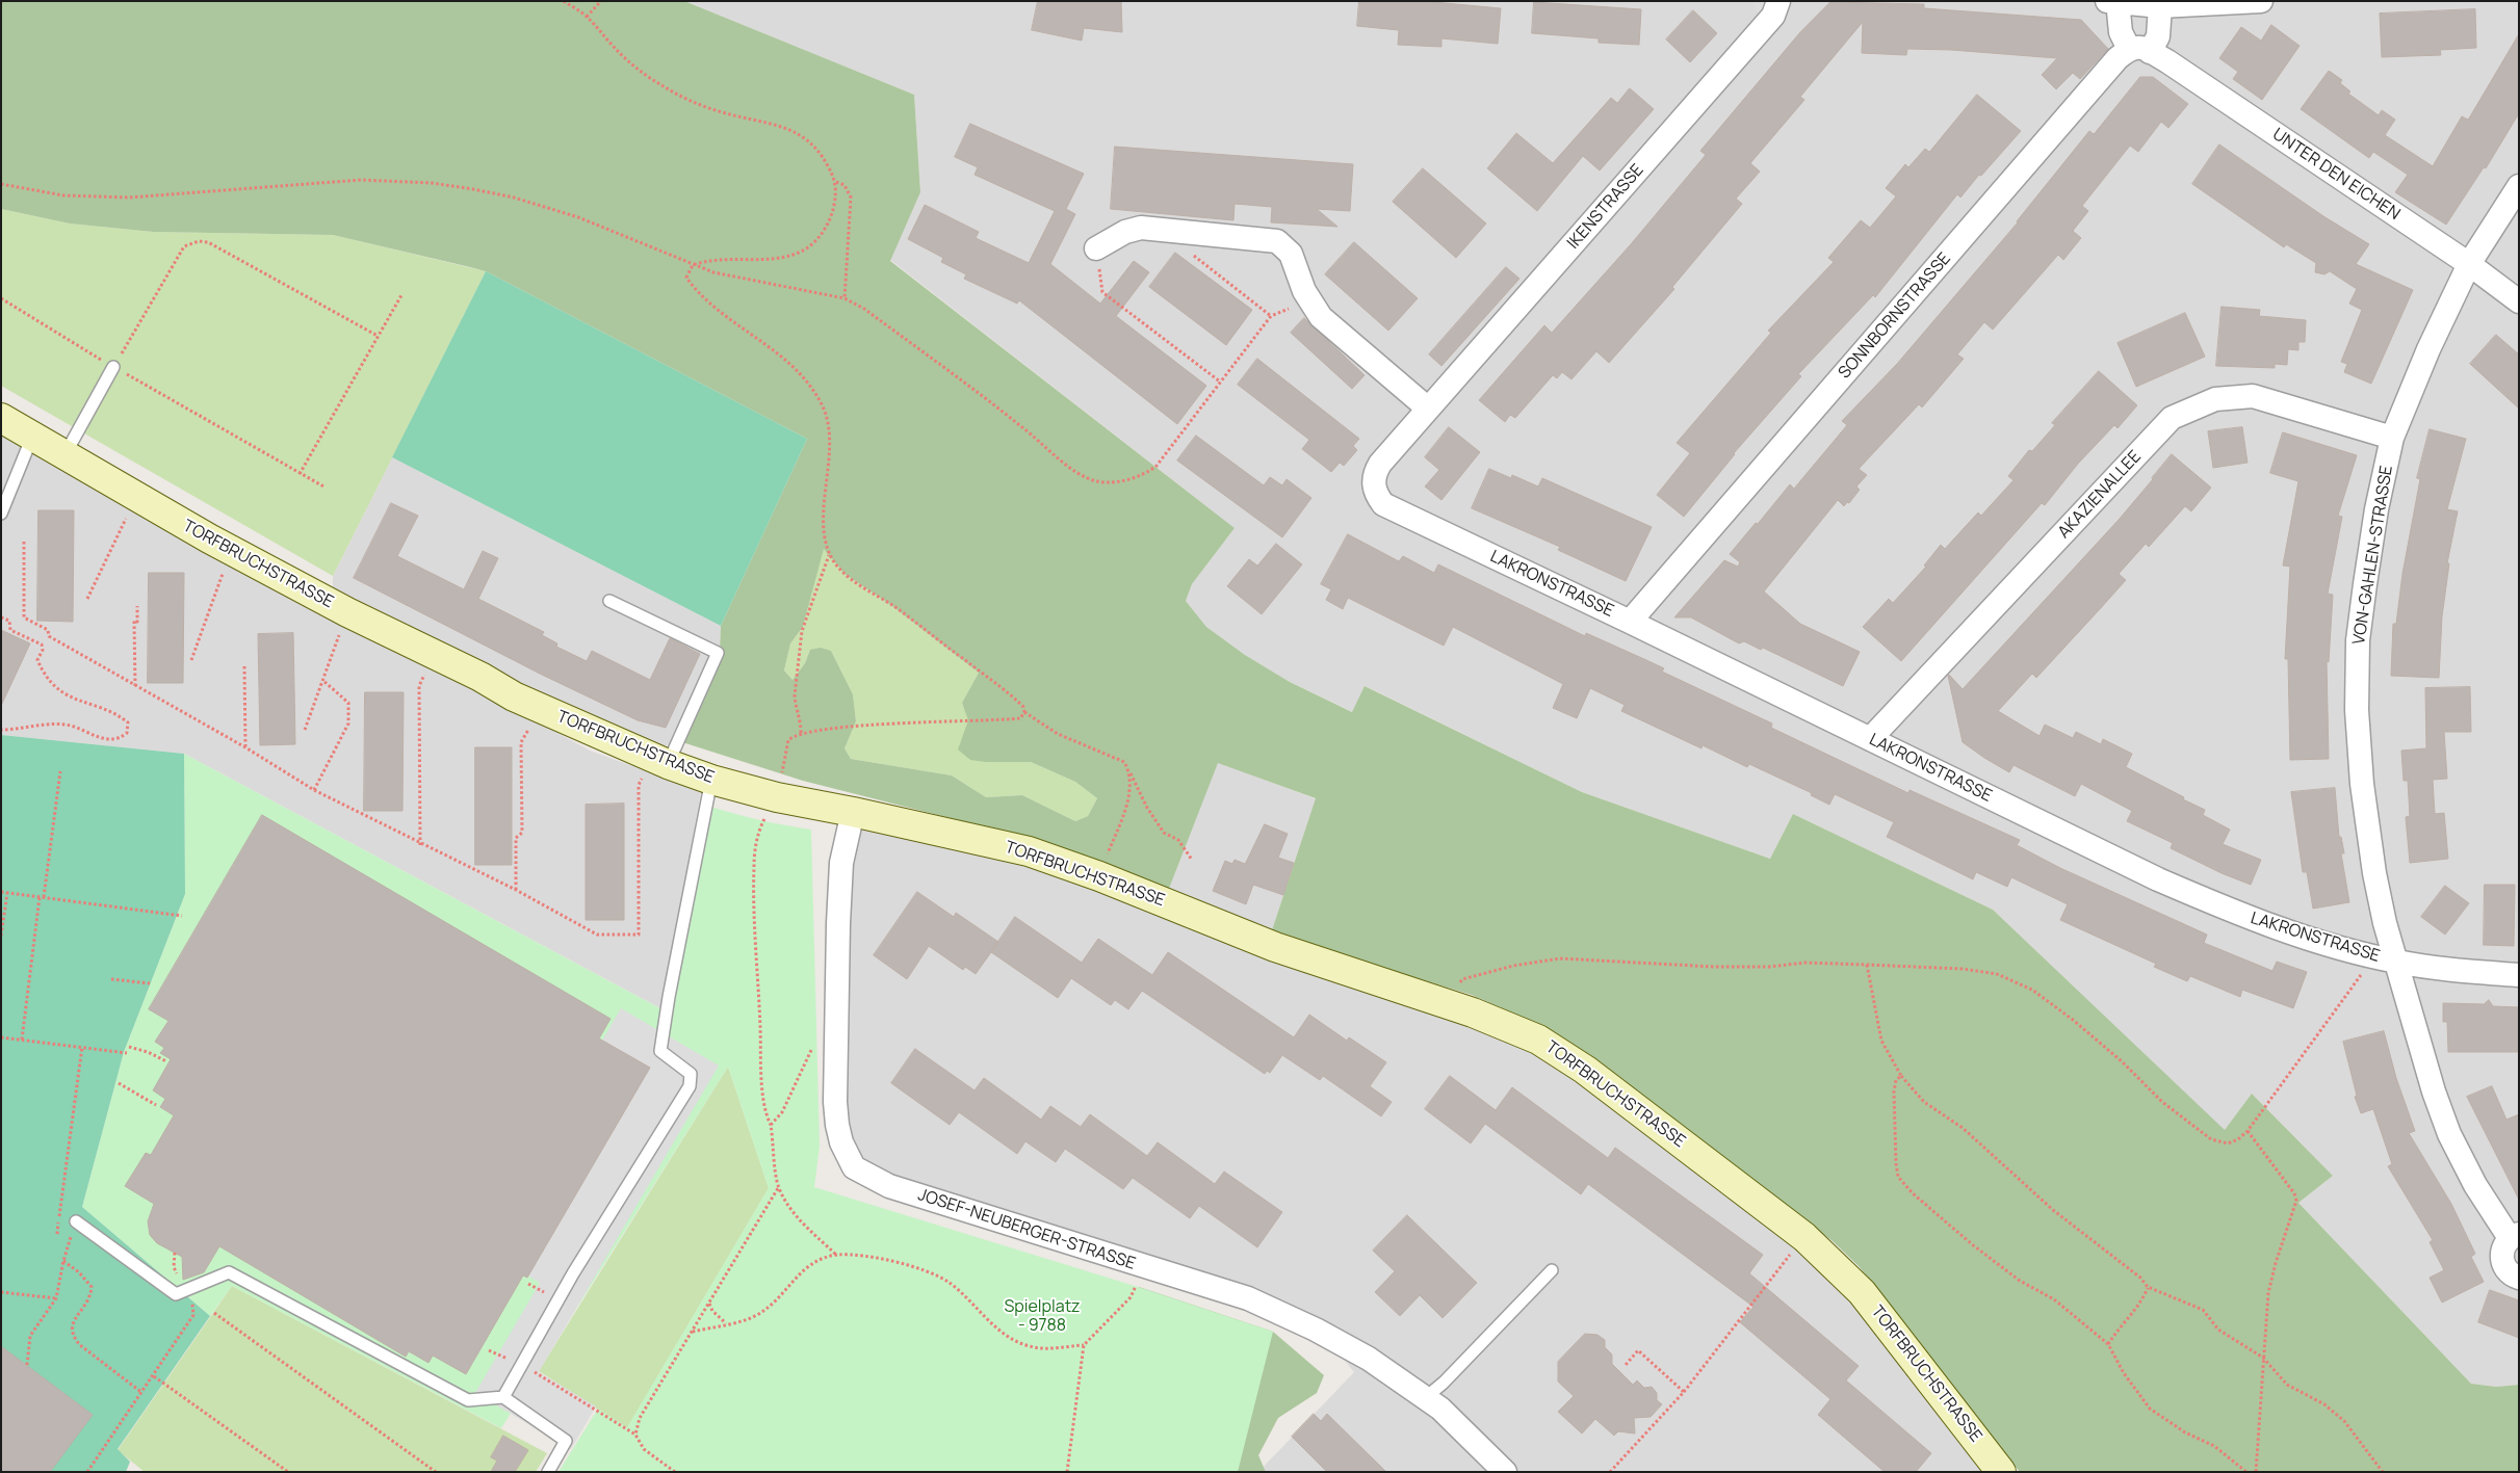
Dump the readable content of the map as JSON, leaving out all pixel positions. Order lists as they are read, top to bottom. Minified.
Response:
{"streets":{"main road":["TORFBRUCHSTRASSE"],"street":["UNTER DEN EICHEN","IKENSTRASSE","SONNBORNSTRASSE","AKAZIENALLEE","VON-GAHLEN-STRASSE","LAKRONSTRASSE","JOSEF-NEUBERGER-STRASSE"]},"crossings":[["UNTER DEN EICHEN","SONNBORNSTRASSE"],["UNTER DEN EICHEN","VON-GAHLEN-STRASSE"],["IKENSTRASSE","LAKRONSTRASSE"],["SONNBORNSTRASSE","LAKRONSTRASSE"],["AKAZIENALLEE","VON-GAHLEN-STRASSE"],["AKAZIENALLEE","LAKRONSTRASSE"],["VON-GAHLEN-STRASSE","LAKRONSTRASSE"],["TORFBRUCHSTRASSE","JOSEF-NEUBERGER-STRASSE"]],"parks":["Spielplatz - 9788"]}
